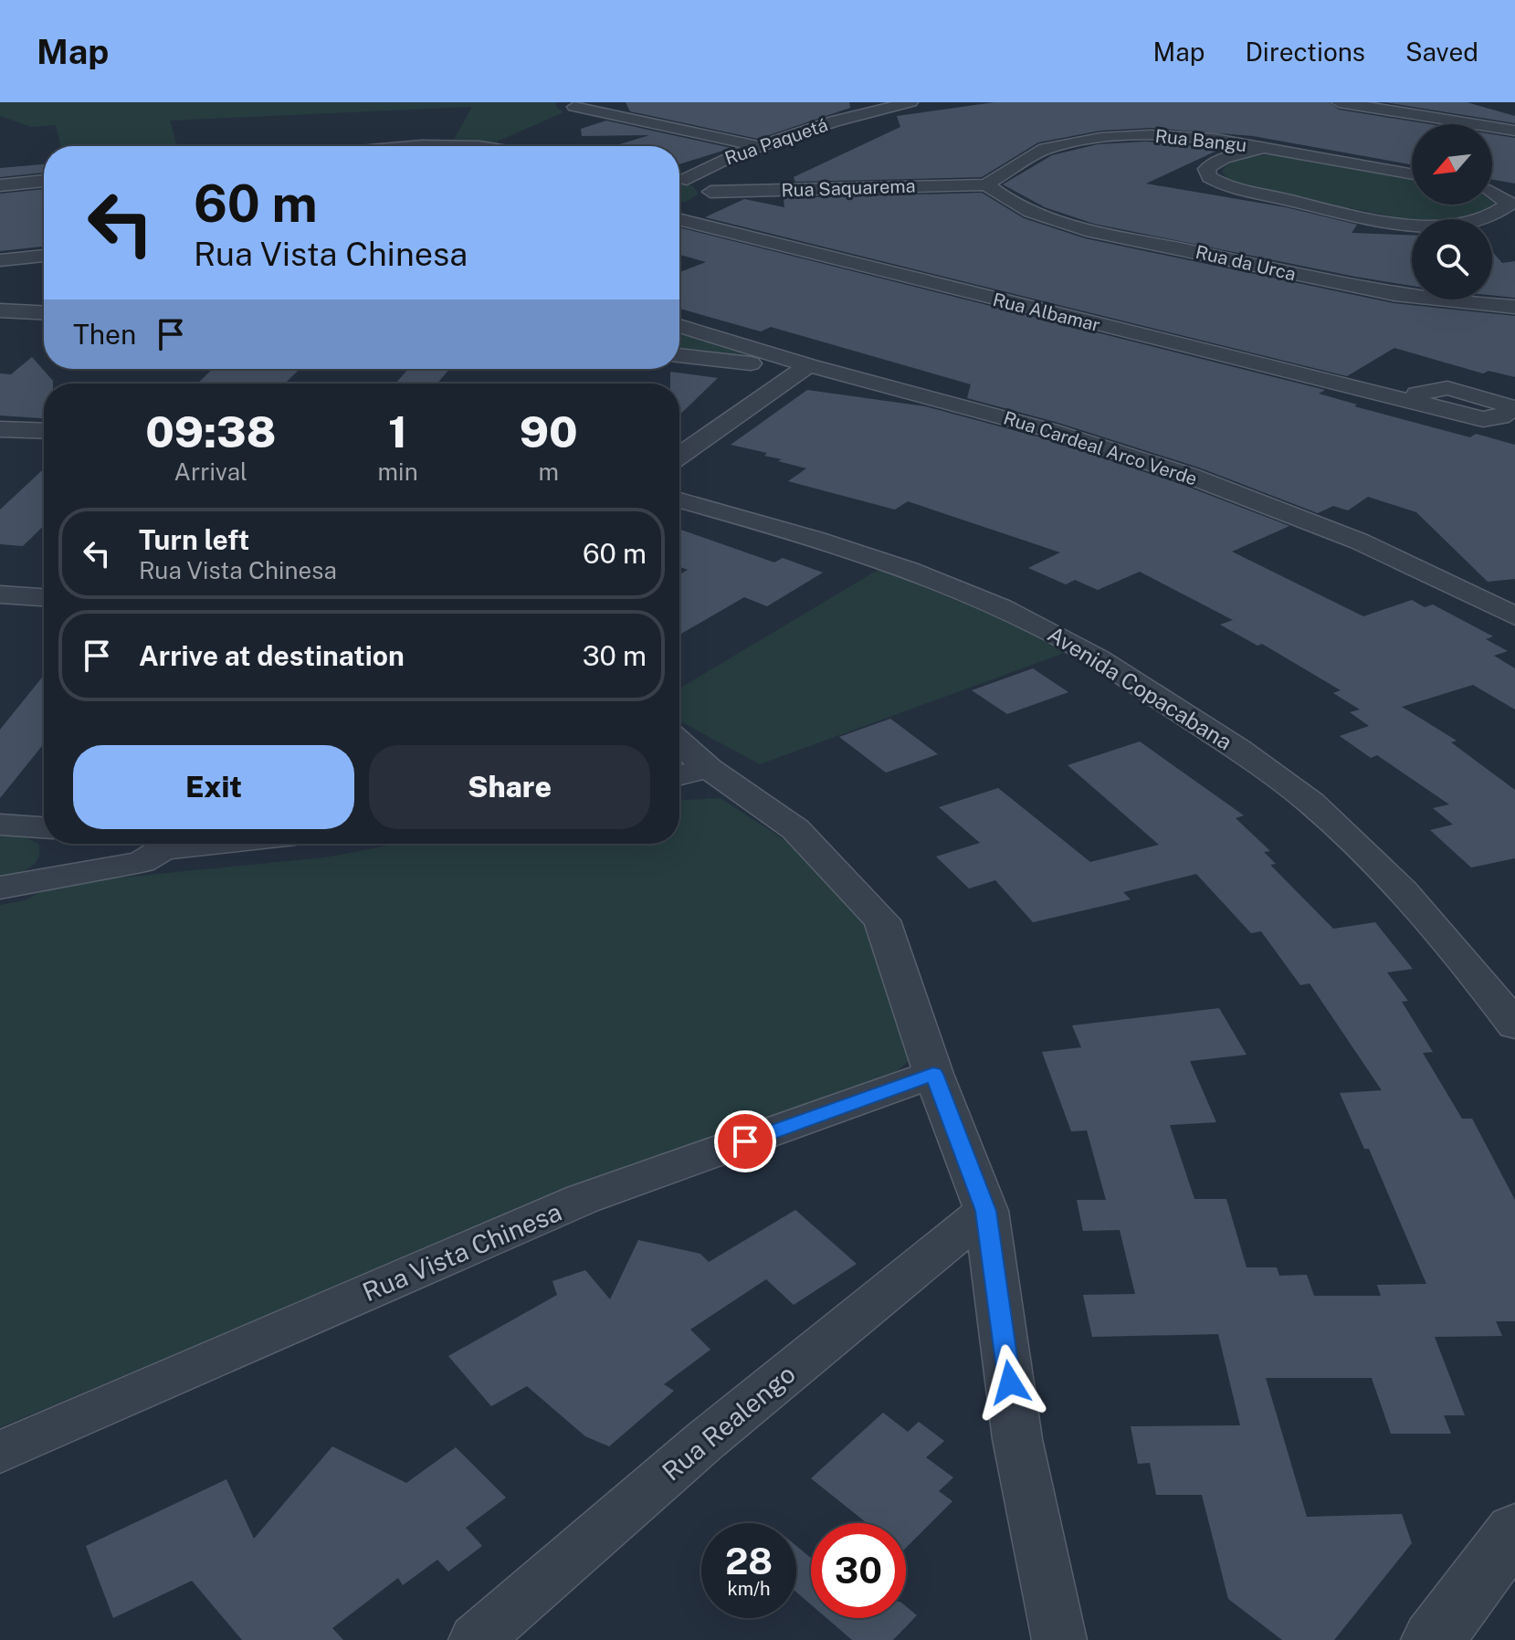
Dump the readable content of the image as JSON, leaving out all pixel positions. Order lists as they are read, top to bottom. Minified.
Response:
{"streets":{"street":["Rua Bangu","Rua Paquetá","Rua Saquarema","Rua da Urca","Rua Albamar","Rua Cardeal Arco Verde","Avenida Copacabana","Rua Vista Chinesa","Rua Realengo"]},"crossings":[["Rua Bangu","Rua Saquarema"],["Rua Bangu","Rua da Urca"],["Rua Saquarema","Rua da Urca"],["Rua Saquarema","Rua Albamar"]],"north":"bottom left","page":{"header":"Map","nav":["Map","Directions","Saved"],"turn":["60 m","Rua Vista Chinesa"],"then":"Then","eta":["09:38","Arrival","1","min","90","m"],"list":[{"name":"Turn left","note":"Rua Vista Chinesa","value":"60 m"},{"name":"Arrive at destination","value":"30 m"}],"buttons":["Exit","Share"],"speed":"28 km/h","limit":"30"}}
